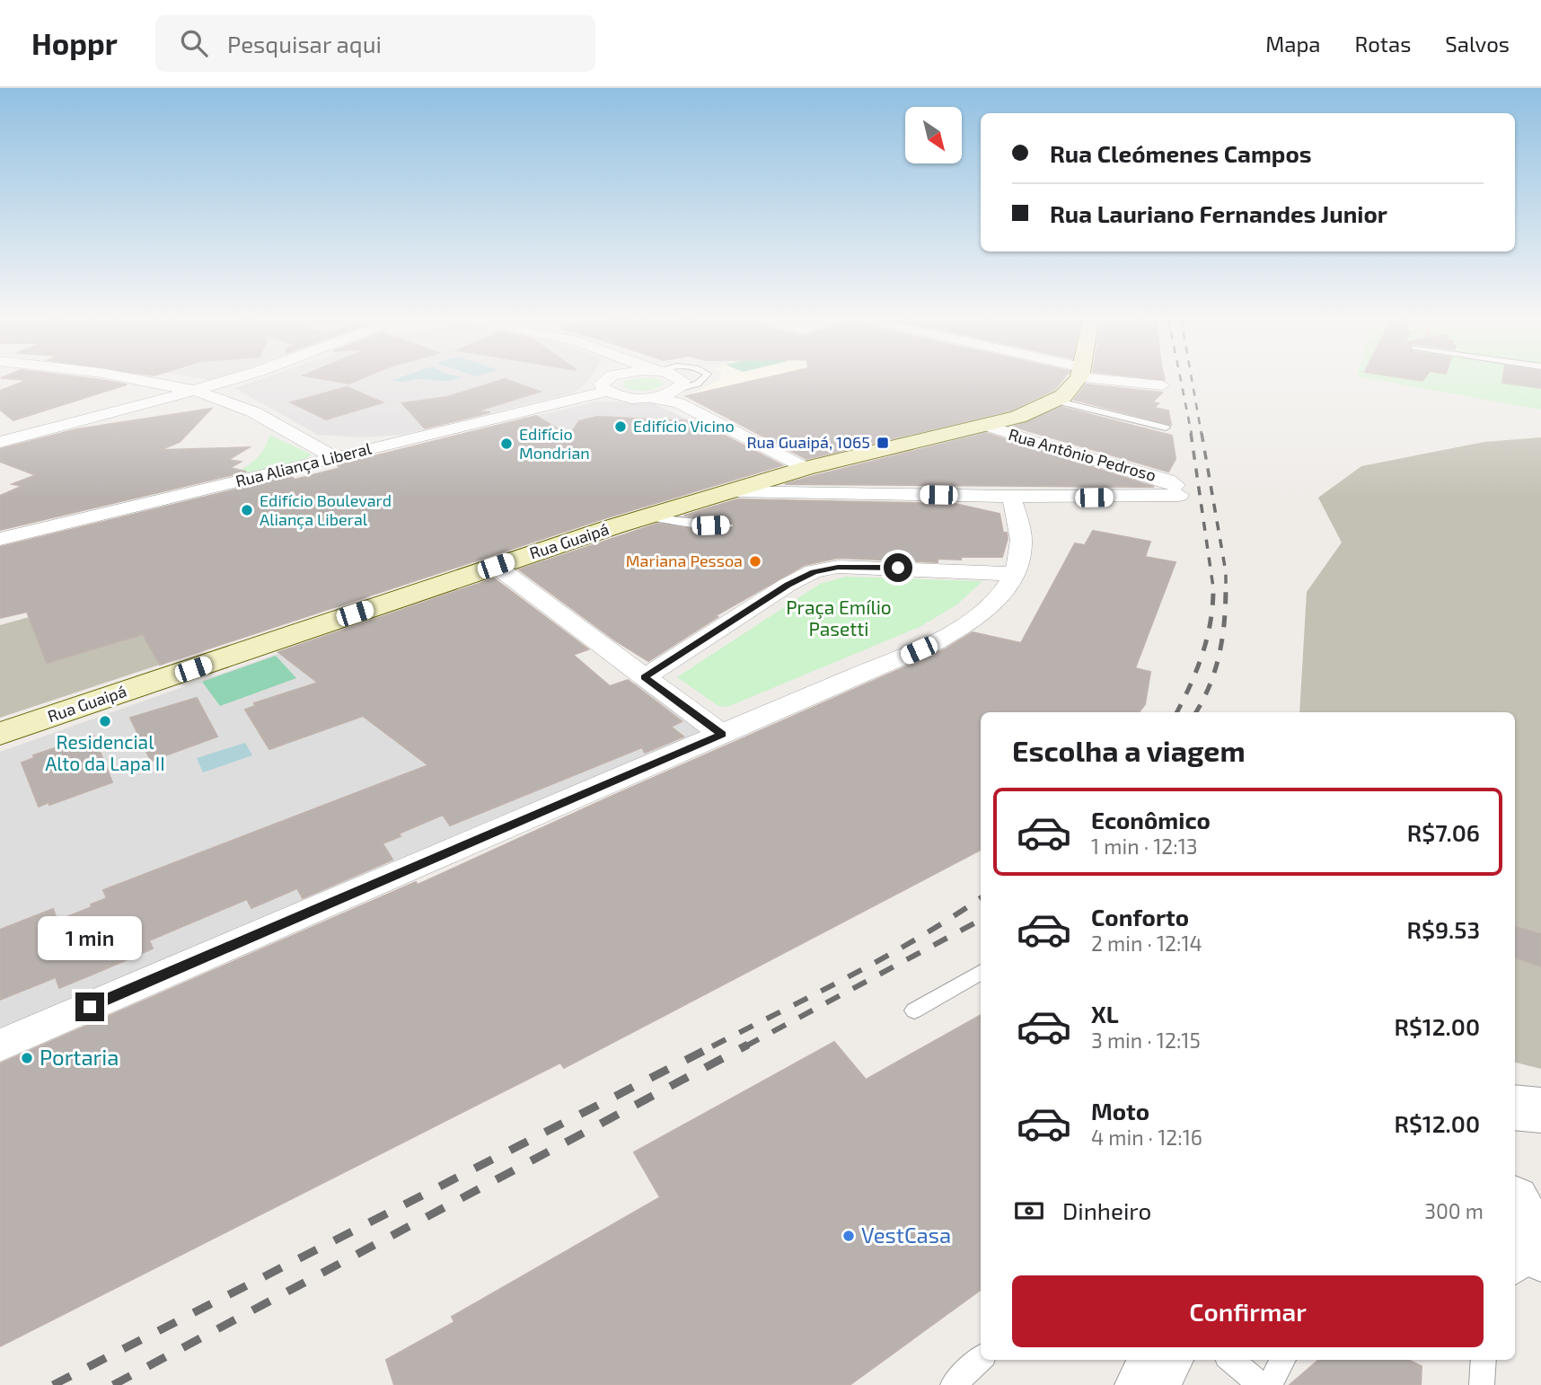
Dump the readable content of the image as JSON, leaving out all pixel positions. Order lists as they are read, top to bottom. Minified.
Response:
{"streets":{"main road":["Rua Guaipá"],"street":["Rua Antônio Pedroso","Rua Aliança Liberal"]},"crossings":[["Rua Antônio Pedroso","Rua Guaipá"]],"parks":["Praça Emílio Pasetti"],"places":{"other":["Edifício Vicino","Edifício Mondrian","Edifício Boulevard Aliança Liberal","Mariana Pessoa","Residencial Alto da Lapa II","Portaria","VestCasa"],"transit":["Rua Guaipá, 1065"]},"north":"bottom right","page":{"header":"Hoppr","search":"Pesquisar aqui","nav":["Mapa","Rotas","Salvos"],"banner":["Rua Cleómenes Campos","Rua Lauriano Fernandes Junior"],"heading":"Escolha a viagem","list":[{"name":"Econômico","note":"1 min · 12:13","value":"R$7.06"},{"name":"Conforto","note":"2 min · 12:14","value":"R$9.53"},{"name":"XL","note":"3 min · 12:15","value":"R$12.00"},{"name":"Moto","note":"4 min · 12:16","value":"R$12.00"}],"bubble":"1 min","pay":["Dinheiro","300 m"],"buttons":"Confirmar"}}
